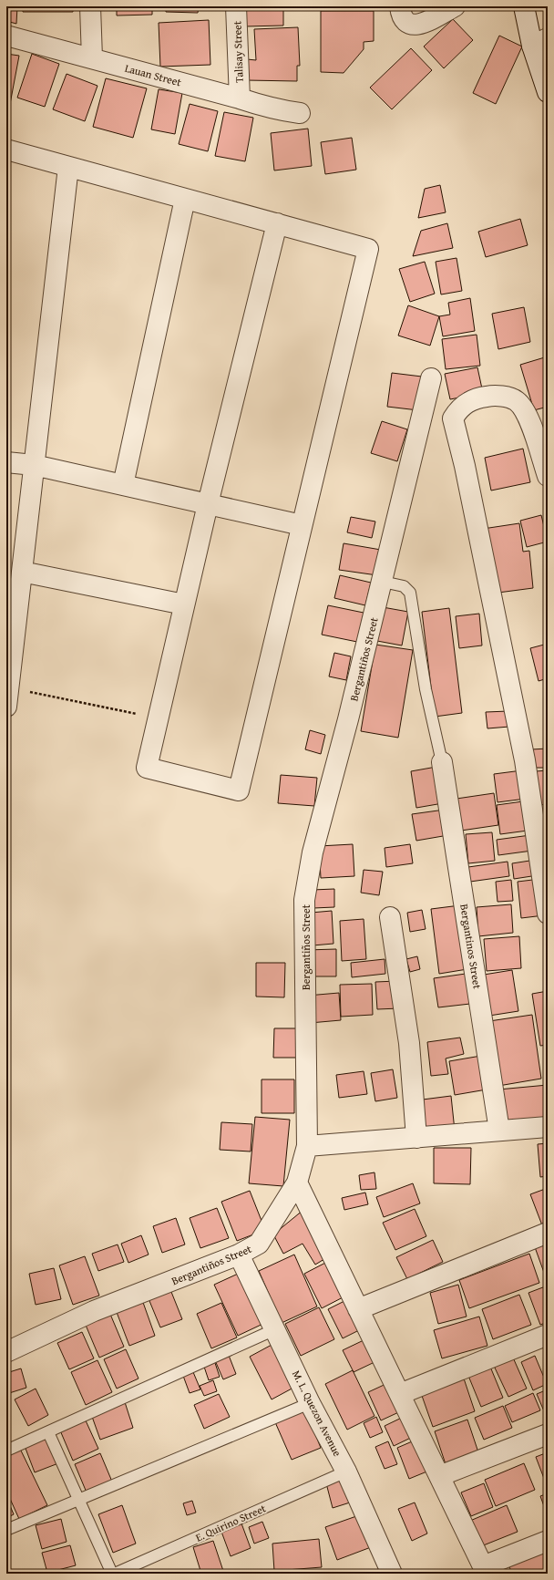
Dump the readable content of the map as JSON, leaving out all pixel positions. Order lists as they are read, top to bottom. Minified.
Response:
{"streets":{"street":["Talisay Street","Lauan Street","Bergantiños Street","Bergantinos Street","M. L. Quezon Avenue"],"lane":["E. Quirino Street"]},"crossings":[["Talisay Street","Lauan Street"],["Bergantiños Street","M. L. Quezon Avenue"],["M. L. Quezon Avenue","E. Quirino Street"]]}
